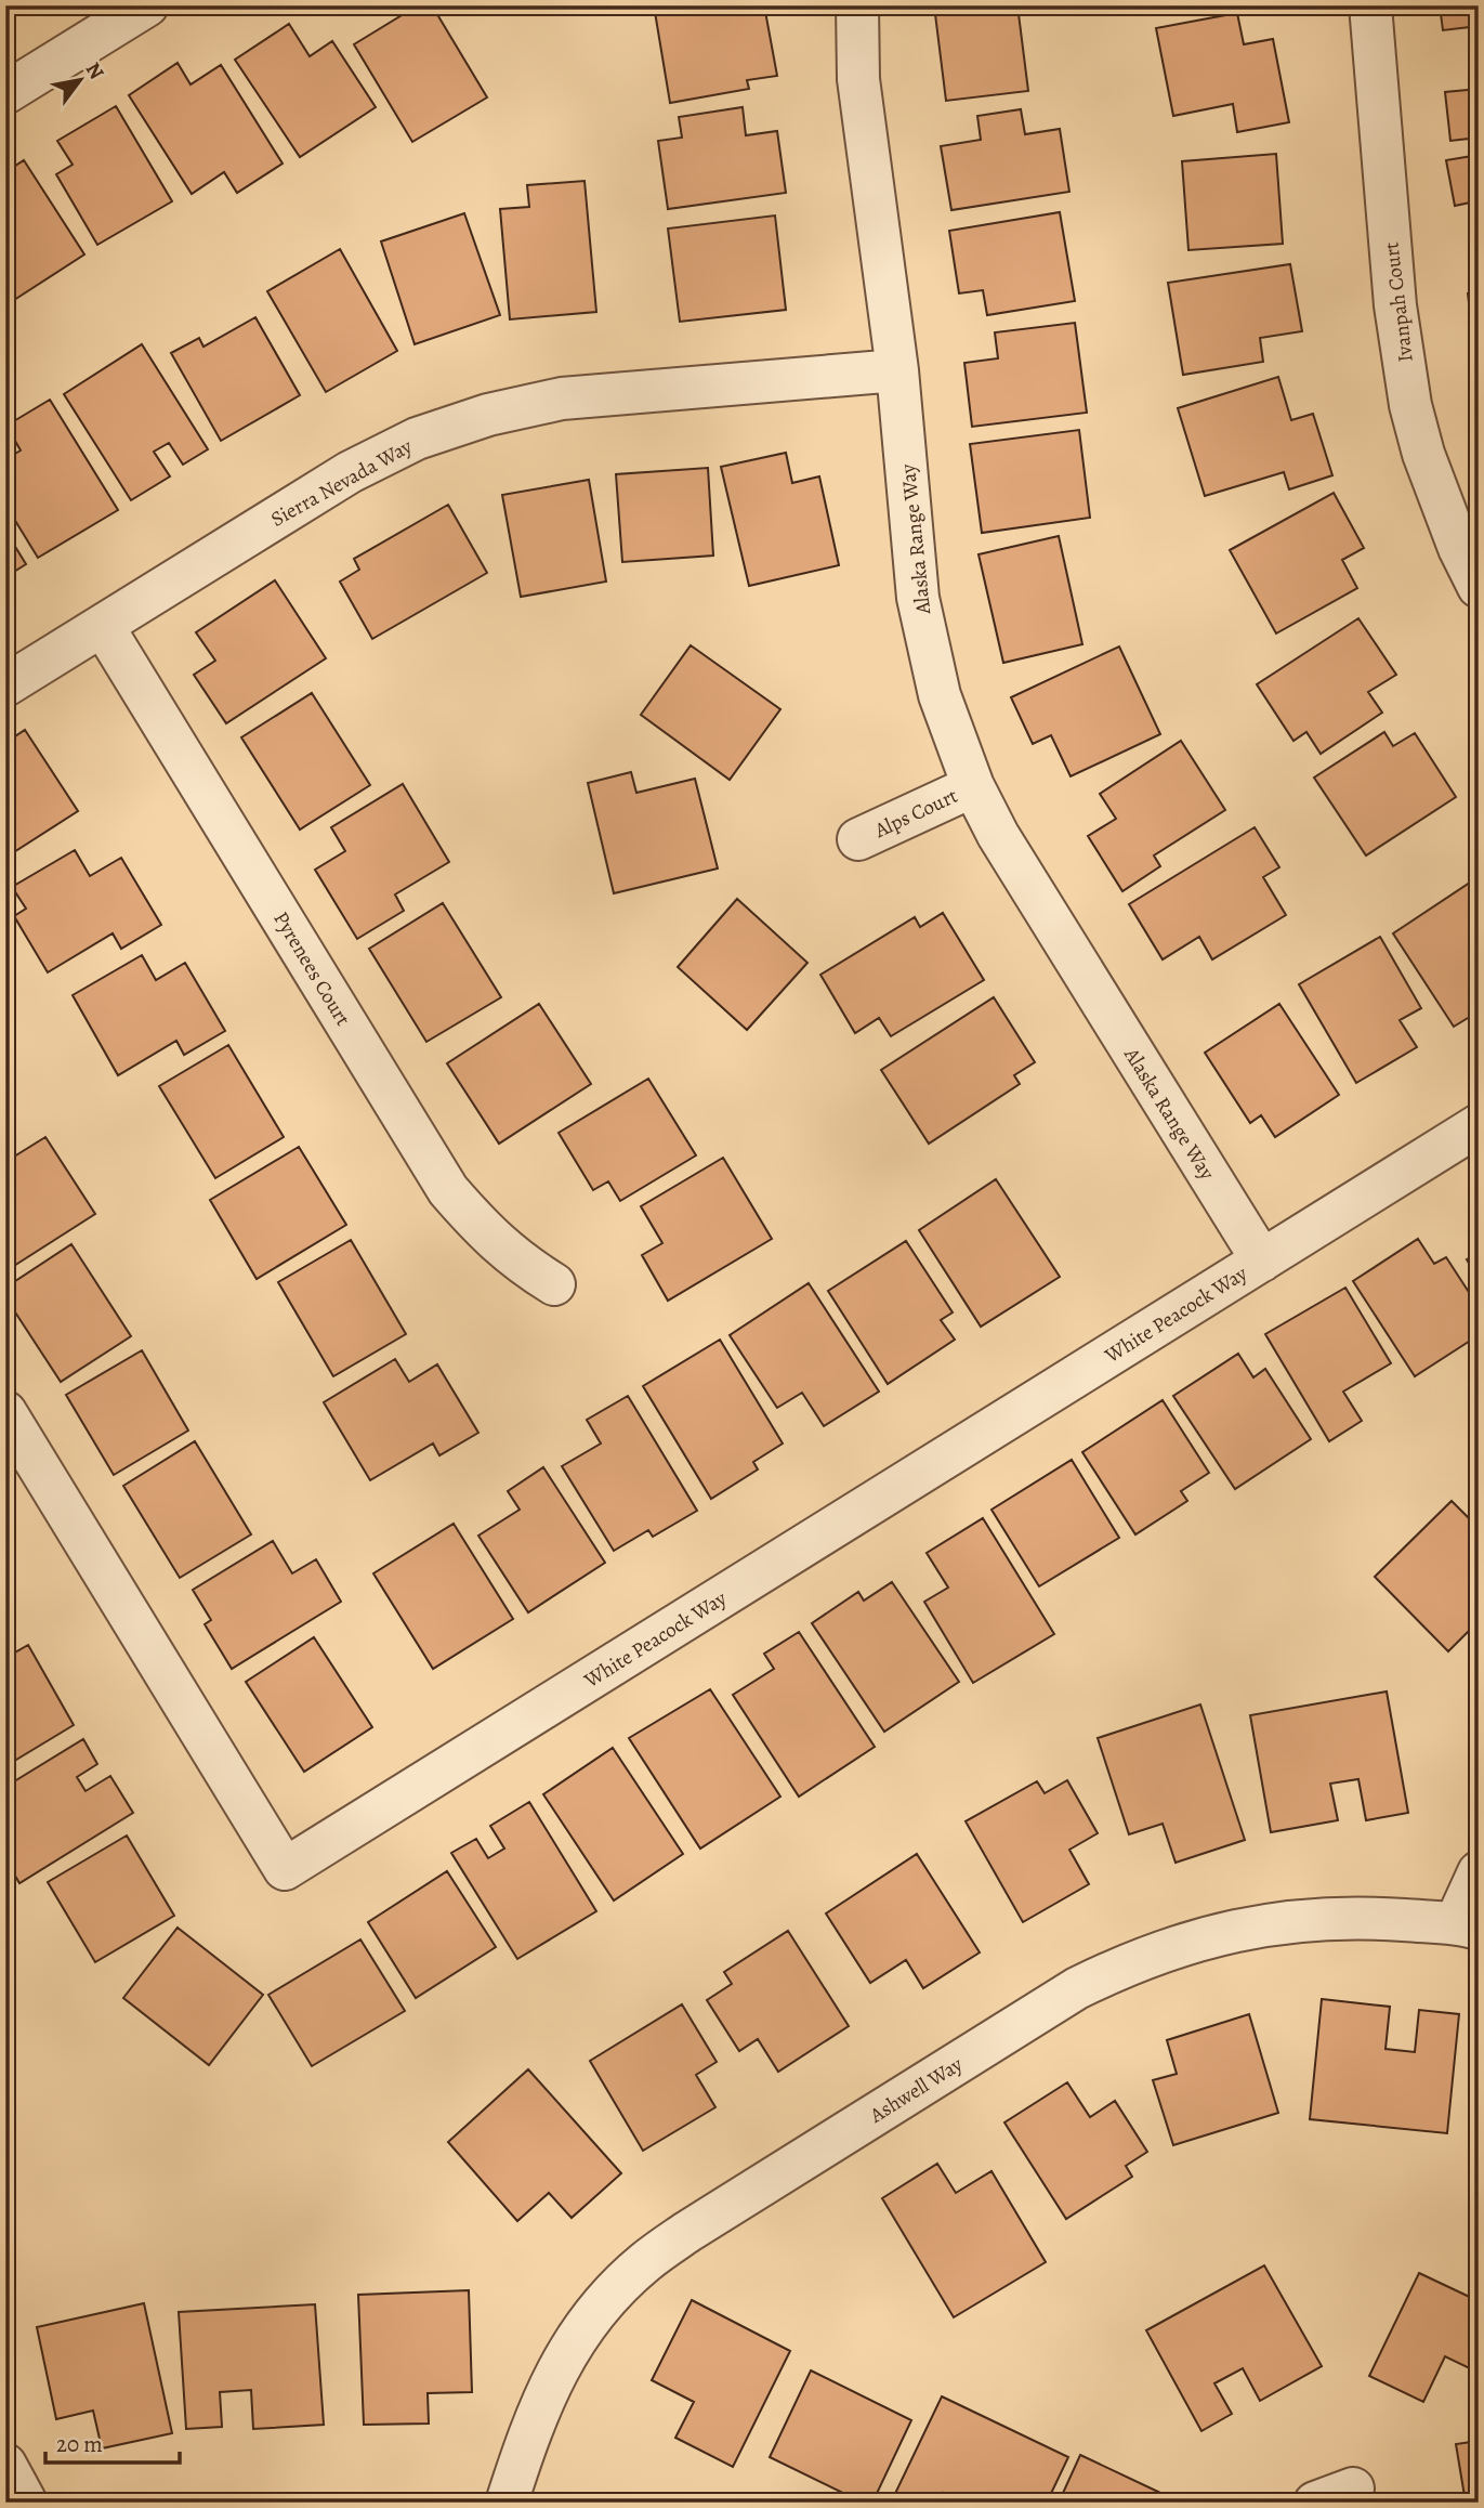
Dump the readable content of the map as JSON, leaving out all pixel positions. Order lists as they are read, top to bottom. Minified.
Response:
{"streets":{"street":["Ivanpah Court","Sierra Nevada Way","Alaska Range Way","Alps Court","Pyrenees Court","White Peacock Way","Ashwell Way"]},"crossings":[["Sierra Nevada Way","Alaska Range Way"],["Sierra Nevada Way","Pyrenees Court"],["Alaska Range Way","Alps Court"],["Alaska Range Way","White Peacock Way"]],"scale_bar":"20 m","north":"top right"}
